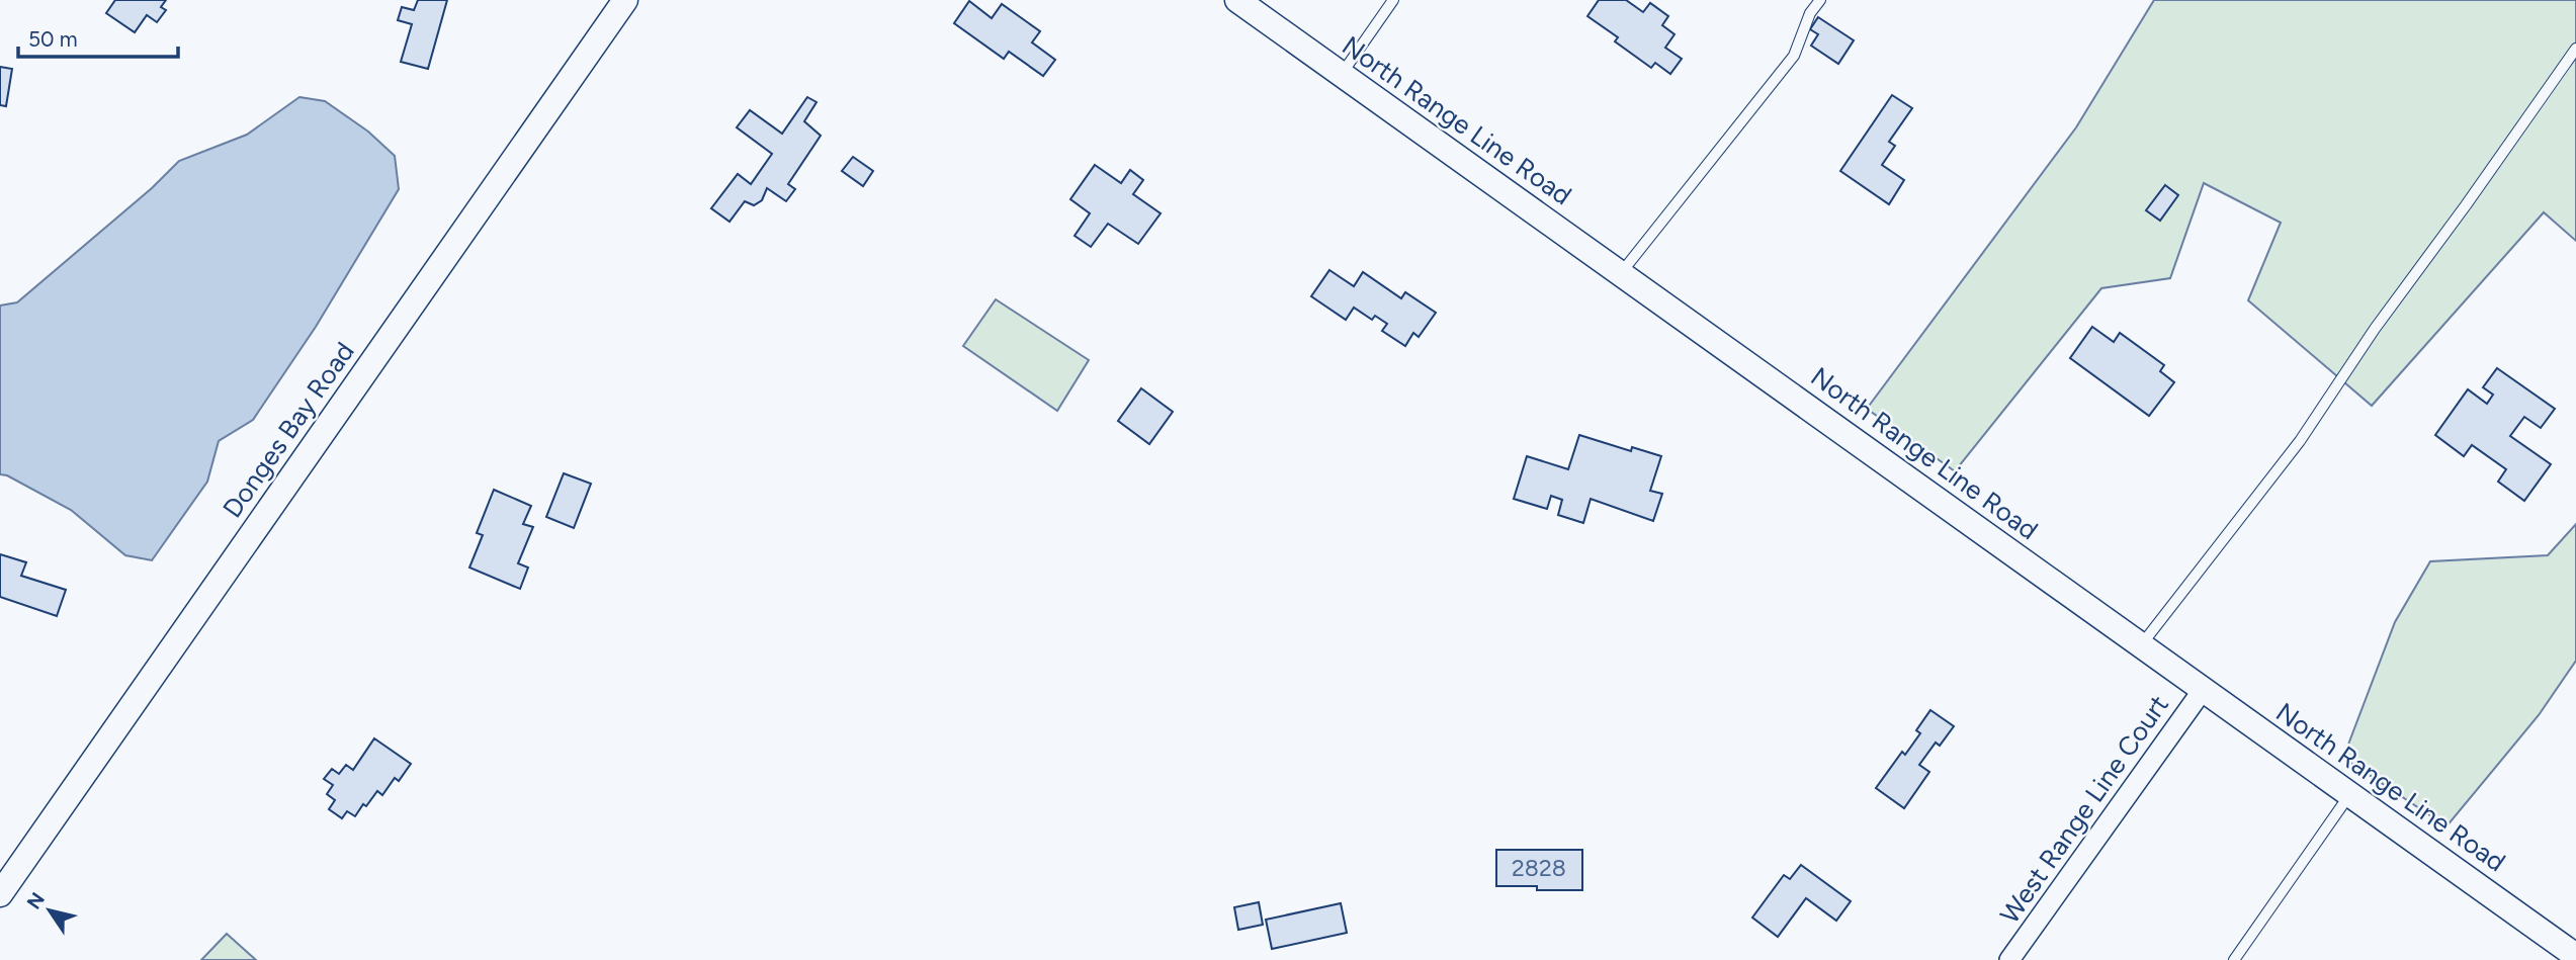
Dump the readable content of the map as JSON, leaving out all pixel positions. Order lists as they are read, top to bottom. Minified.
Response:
{"streets":{"street":["North Range Line Road","Donges Bay Road","West Range Line Court"]},"crossings":[["North Range Line Road","West Range Line Court"]],"house_numbers":["2828"],"scale_bar":"50 m","north":"top left"}
